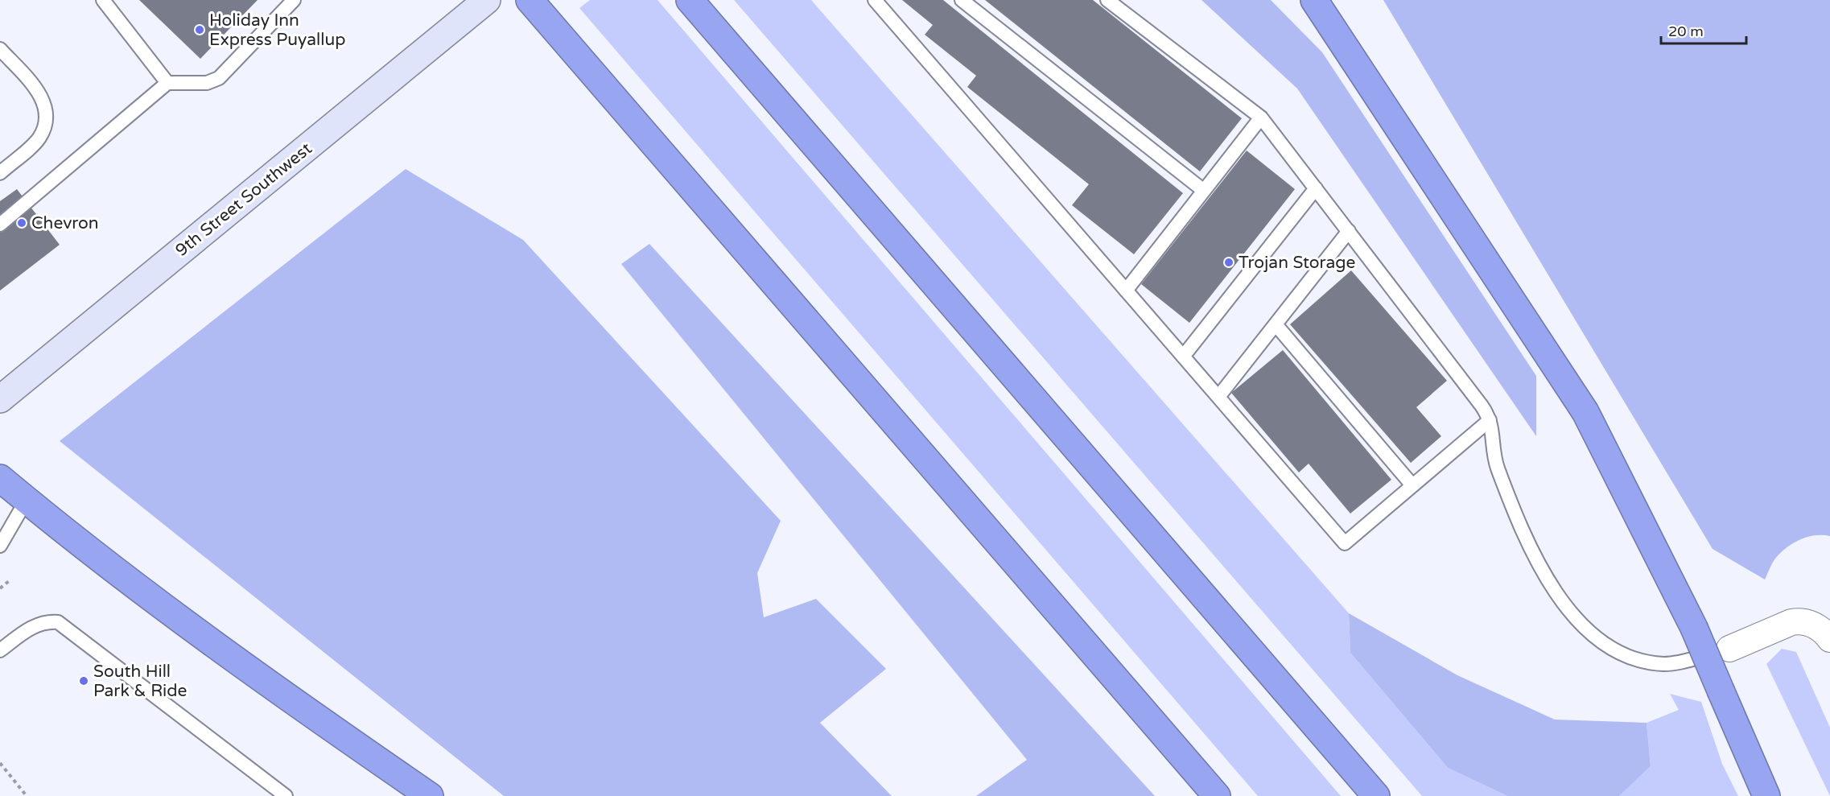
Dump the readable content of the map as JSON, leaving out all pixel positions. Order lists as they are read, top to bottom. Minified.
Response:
{"streets":{"main road":["9th Street Southwest"]},"places":["Holiday Inn Express Puyallup","Chevron","Trojan Storage","South Hill Park & Ride"],"scale_bar":"20 m"}
